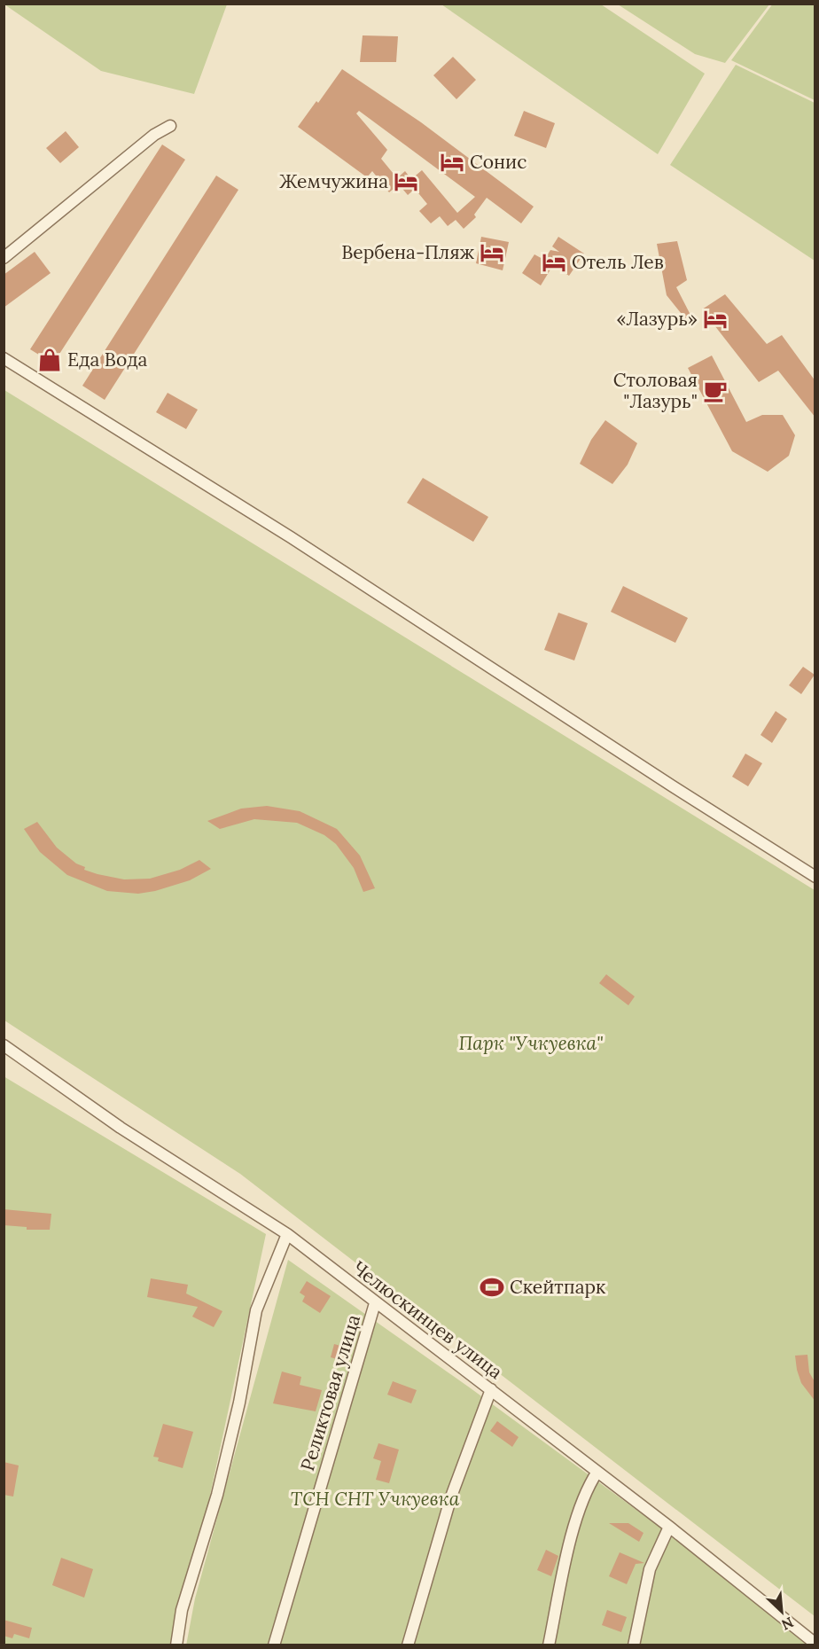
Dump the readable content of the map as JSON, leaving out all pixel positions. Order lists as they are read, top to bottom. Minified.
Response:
{"streets":{"street":["Челюскинцев улица","Реликтовая улица"]},"crossings":[["Челюскинцев улица","Реликтовая улица"]],"parks":["Парк \"Учкуевка\"","ТСН СНТ Учкуевка"],"places":{"hotel":["Сонис","Жемчужина","Вербена-Пляж","Отель Лев","«Лазурь»"],"shop":["Еда Вода"],"cafe":["Столовая \"Лазурь\""],"sports":["Скейтпарк"]},"north":"bottom right"}
